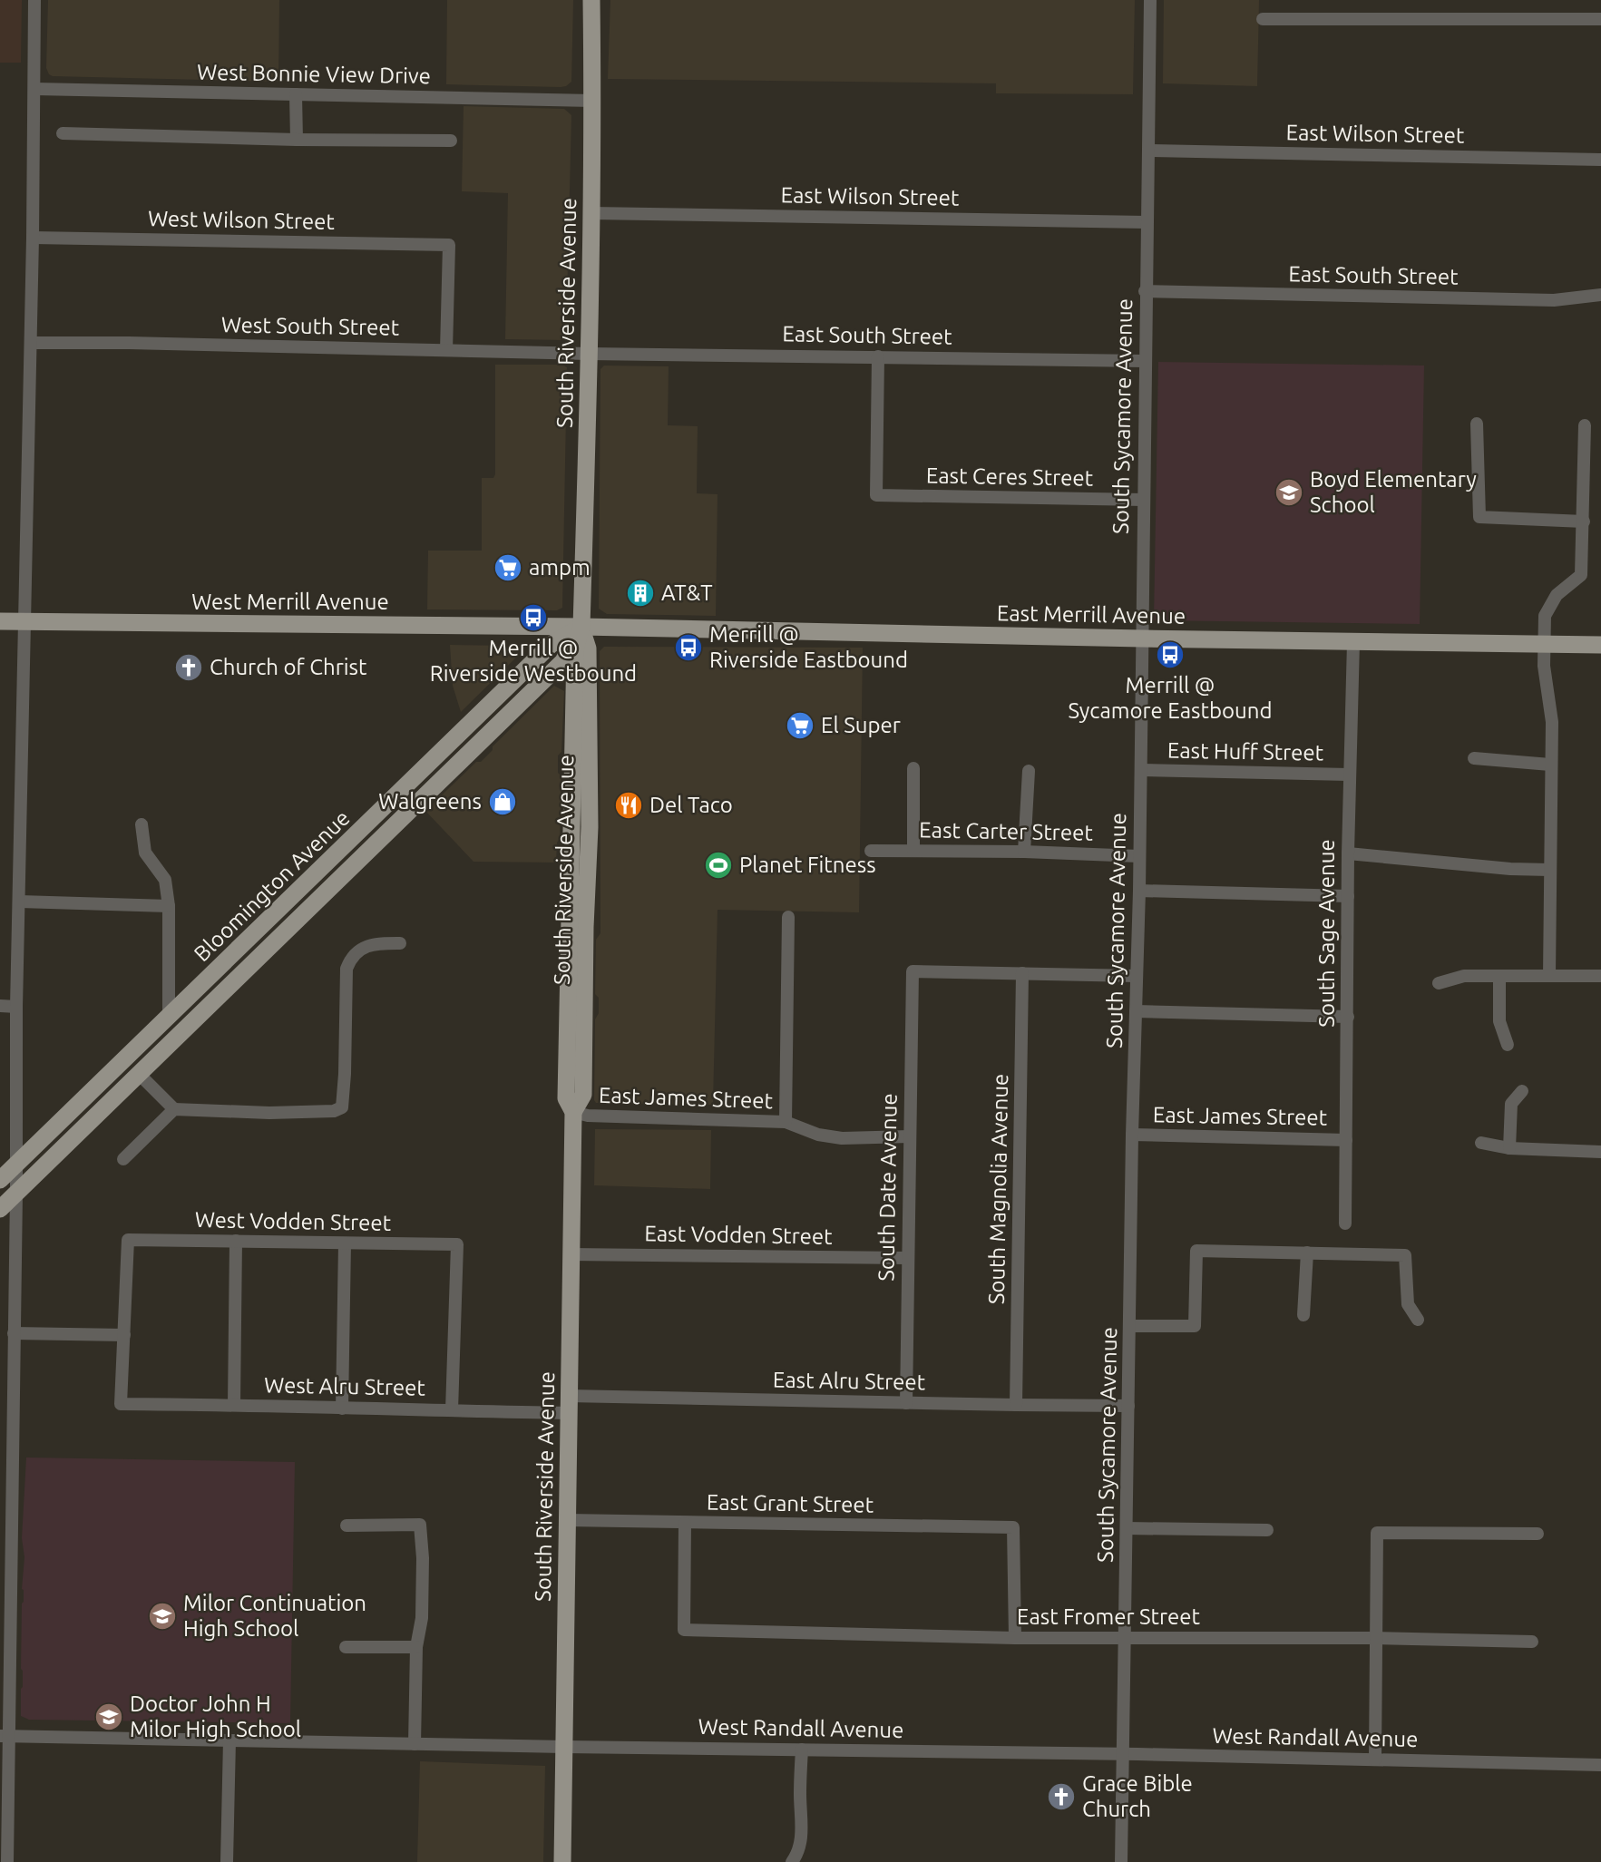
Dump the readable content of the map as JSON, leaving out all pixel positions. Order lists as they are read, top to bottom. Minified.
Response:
{"streets":{"main road":["South Riverside Avenue","West Merrill Avenue","East Merrill Avenue","Bloomington Avenue"],"street":["West Bonnie View Drive","East Wilson Street","West Wilson Street","East South Street","West South Street","South Sycamore Avenue","East Ceres Street","East Huff Street","East Carter Street","South Sage Avenue","East James Street","South Date Avenue","South Magnolia Avenue","West Vodden Street","East Vodden Street","East Alru Street","West Alru Street","East Grant Street","East Fromer Street","West Randall Avenue"]},"crossings":[["West Bonnie View Drive","South Riverside Avenue"],["East Wilson Street","South Riverside Avenue"],["East Wilson Street","South Sycamore Avenue"],["West Wilson Street","West South Street"],["East South Street","South Riverside Avenue"],["East South Street","West South Street"],["East South Street","South Sycamore Avenue"],["East South Street","East Ceres Street"],["South Riverside Avenue","West South Street"],["South Riverside Avenue","West Merrill Avenue"],["South Riverside Avenue","East Merrill Avenue"],["South Riverside Avenue","Bloomington Avenue"],["South Riverside Avenue","East James Street"],["South Riverside Avenue","East Vodden Street"],["South Riverside Avenue","East Alru Street"],["South Riverside Avenue","West Alru Street"],["South Riverside Avenue","East Grant Street"],["South Riverside Avenue","West Randall Avenue"],["South Sycamore Avenue","East Ceres Street"],["South Sycamore Avenue","East Merrill Avenue"],["South Sycamore Avenue","East Huff Street"],["South Sycamore Avenue","East Carter Street"],["South Sycamore Avenue","East James Street"],["South Sycamore Avenue","East Alru Street"],["South Sycamore Avenue","East Fromer Street"],["South Sycamore Avenue","West Randall Avenue"],["West Merrill Avenue","East Merrill Avenue"],["West Merrill Avenue","Bloomington Avenue"],["East Merrill Avenue","Bloomington Avenue"],["East Merrill Avenue","South Sage Avenue"],["East Huff Street","South Sage Avenue"],["South Sage Avenue","East James Street"],["East James Street","South Date Avenue"],["South Date Avenue","South Magnolia Avenue"],["South Date Avenue","East Vodden Street"],["South Date Avenue","East Alru Street"],["South Magnolia Avenue","East Alru Street"],["West Vodden Street","West Alru Street"],["East Alru Street","West Alru Street"],["East Grant Street","East Fromer Street"]],"places":{"school or university":["Boyd Elementary School","Milor Continuation High School","Doctor John H Milor High School"],"supermarket":["ampm","El Super"],"building":["AT&T"],"bus stop":["Merrill @ Riverside Westbound","Merrill @ Riverside Eastbound","Merrill @ Sycamore Eastbound"],"church":["Church of Christ","Grace Bible Church"],"shop":["Walgreens"],"restaurant":["Del Taco"],"sports":["Planet Fitness"]}}
